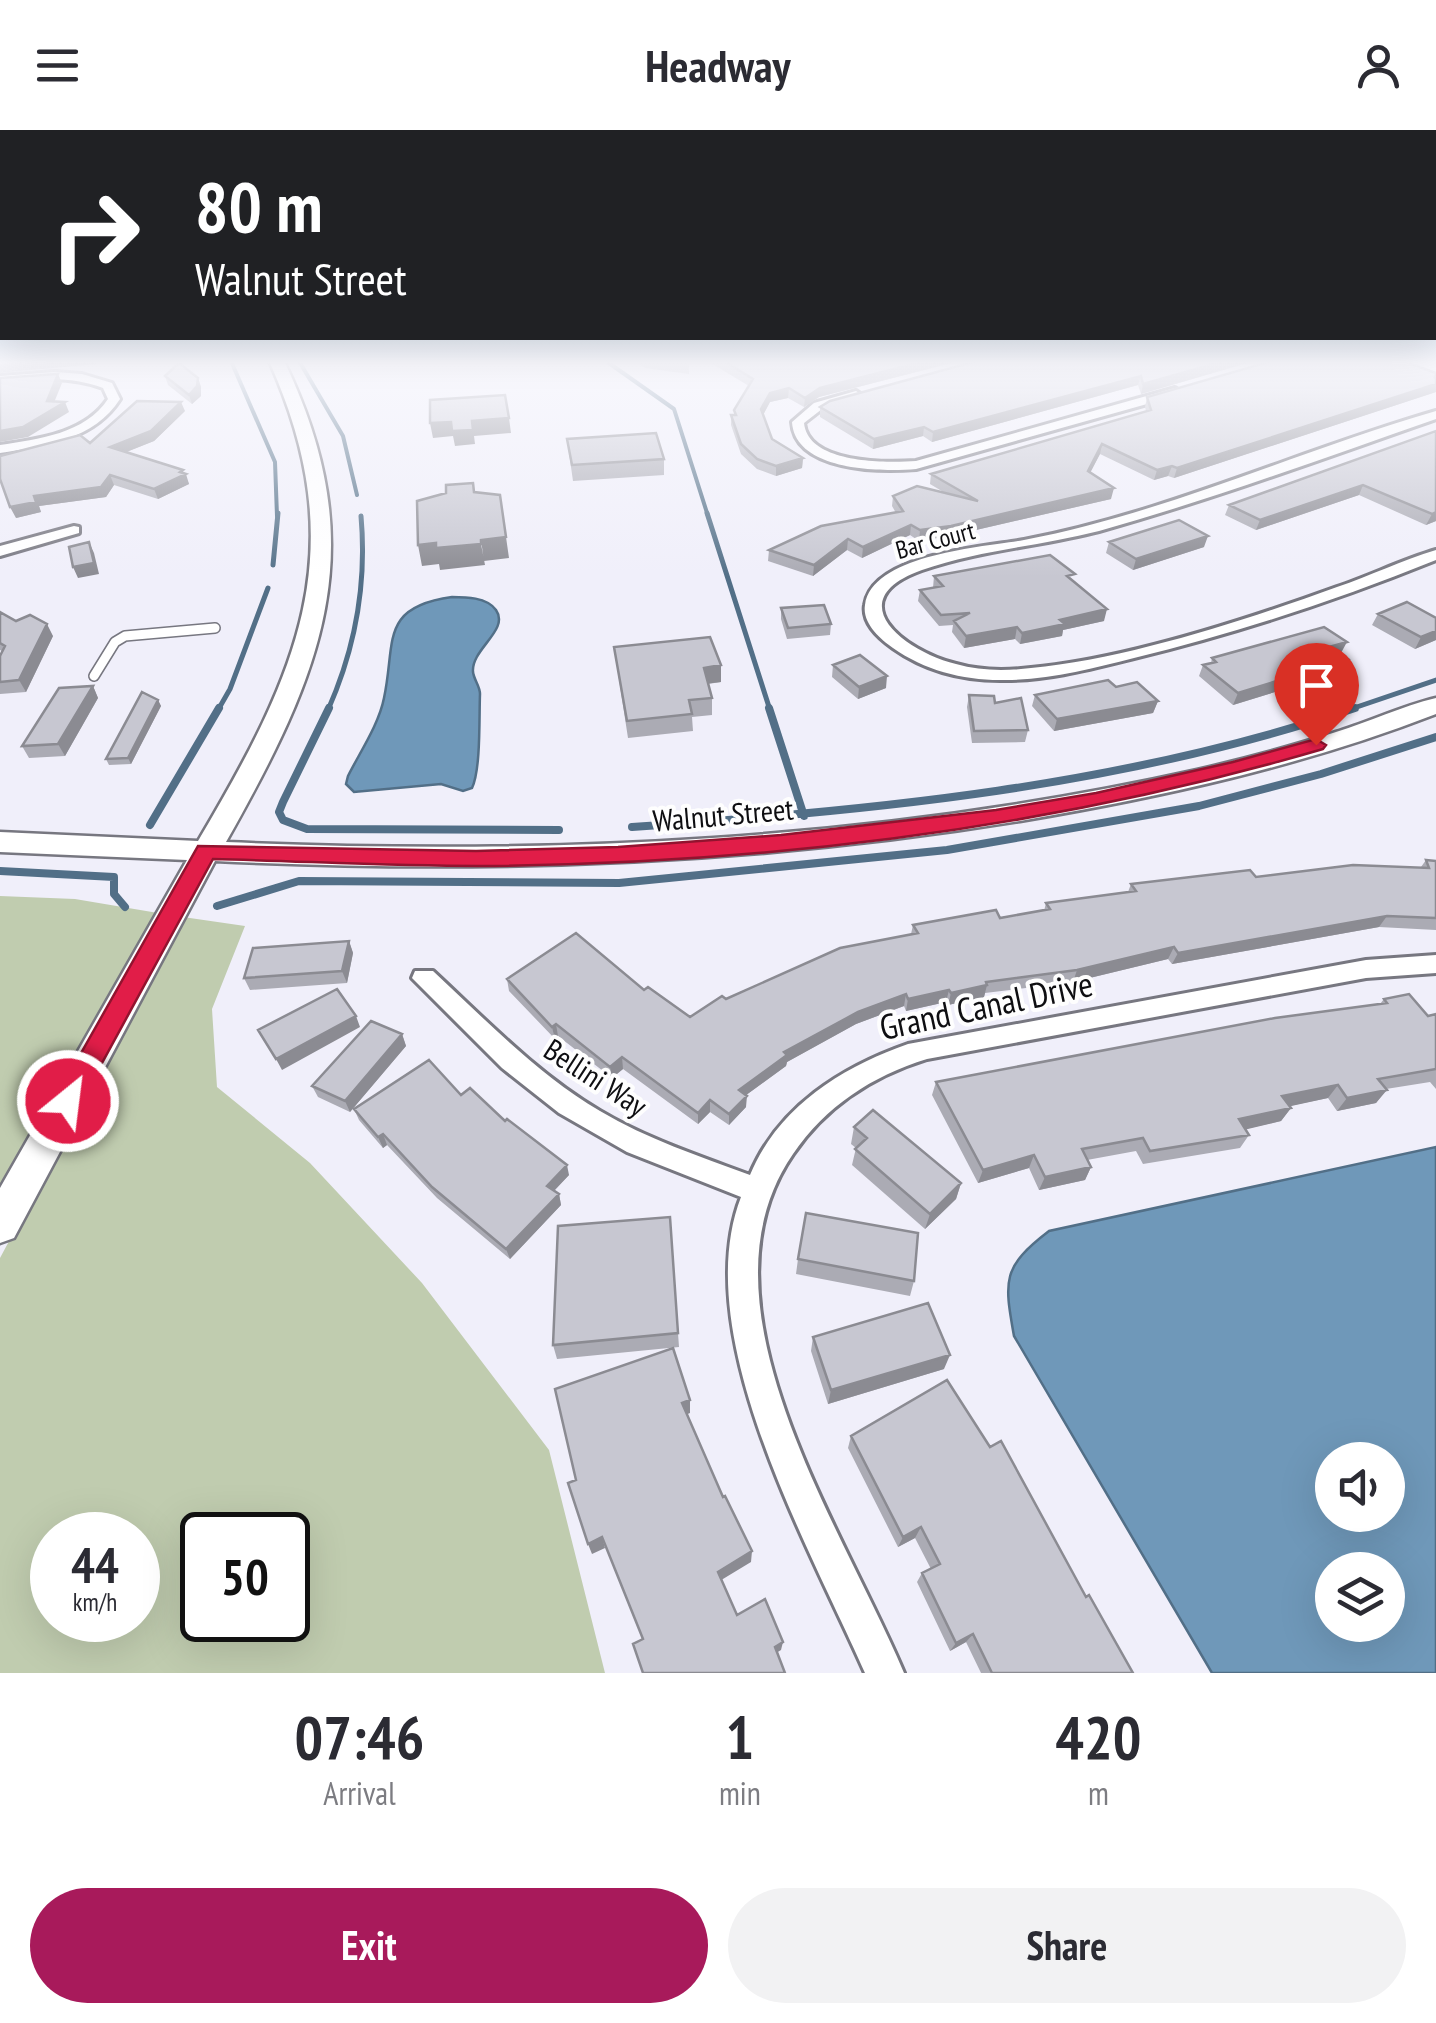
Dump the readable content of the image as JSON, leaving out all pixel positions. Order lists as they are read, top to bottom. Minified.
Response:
{"streets":{"main road":["Walnut Street"],"street":["Bar Court","Grand Canal Drive","Bellini Way"]},"crossings":[["Grand Canal Drive","Bellini Way"]],"page":{"header":"Headway","turn":["80 m","Walnut Street"],"speed":"44 km/h","limit":"50","eta":["07:46","Arrival","1","min","420","m"],"buttons":["Exit","Share"]}}
